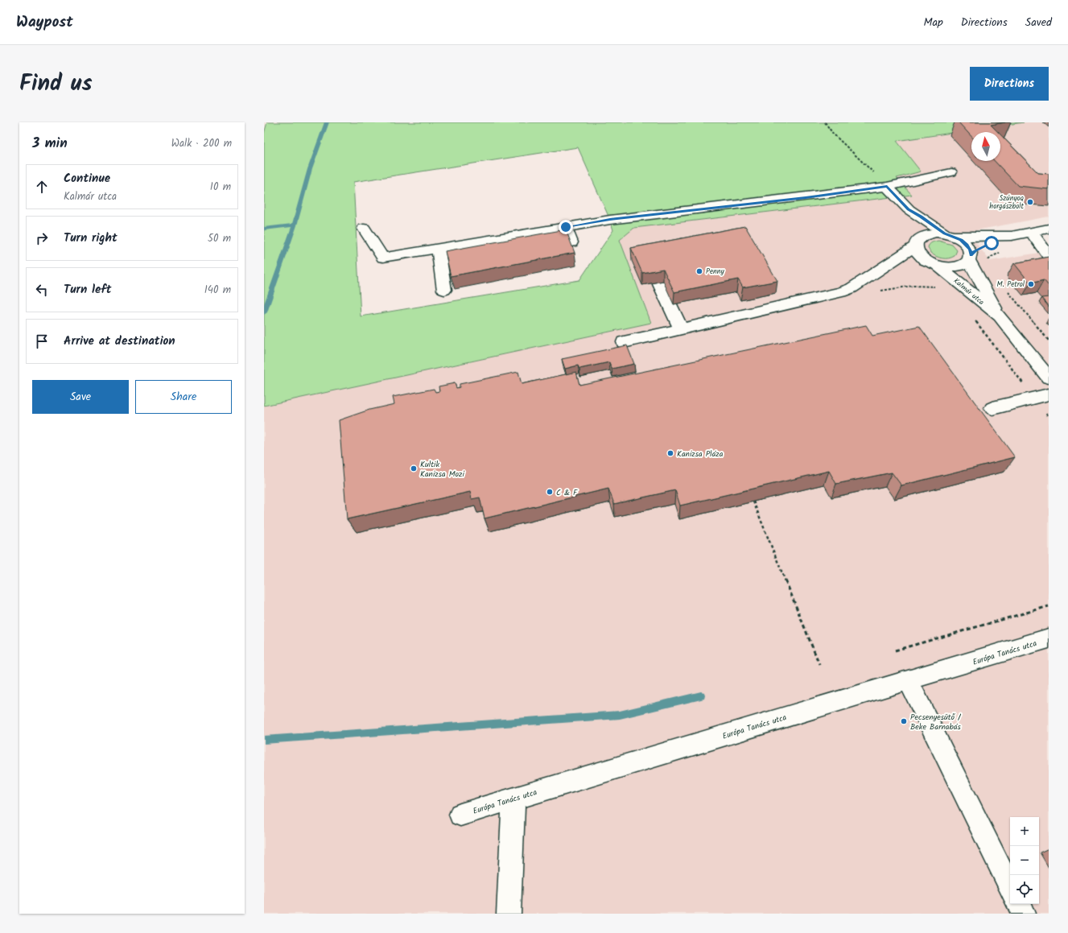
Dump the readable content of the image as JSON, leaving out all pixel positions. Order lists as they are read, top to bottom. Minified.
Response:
{"streets":{"street":["Kalmár utca","Európa Tanács utca"]},"places":["Szúnyog horgászbolt","Penny","M. Petrol","Kanizsa Pláza","Kultik Kanizsa Mozi","C & F","Pecsenyesütő / Beke Barnabás"],"north":"top","page":{"header":"Waypost","nav":["Map","Directions","Saved"],"title":"Find us","buttons":["Directions",["Save","Share"]],"heading":["3 min","Walk · 200 m"],"list":[["Continue","Kalmár utca","10 m"],["Turn right","50 m"],["Turn left","140 m"],"Arrive at destination"],"map_buttons":["+","−"]}}
